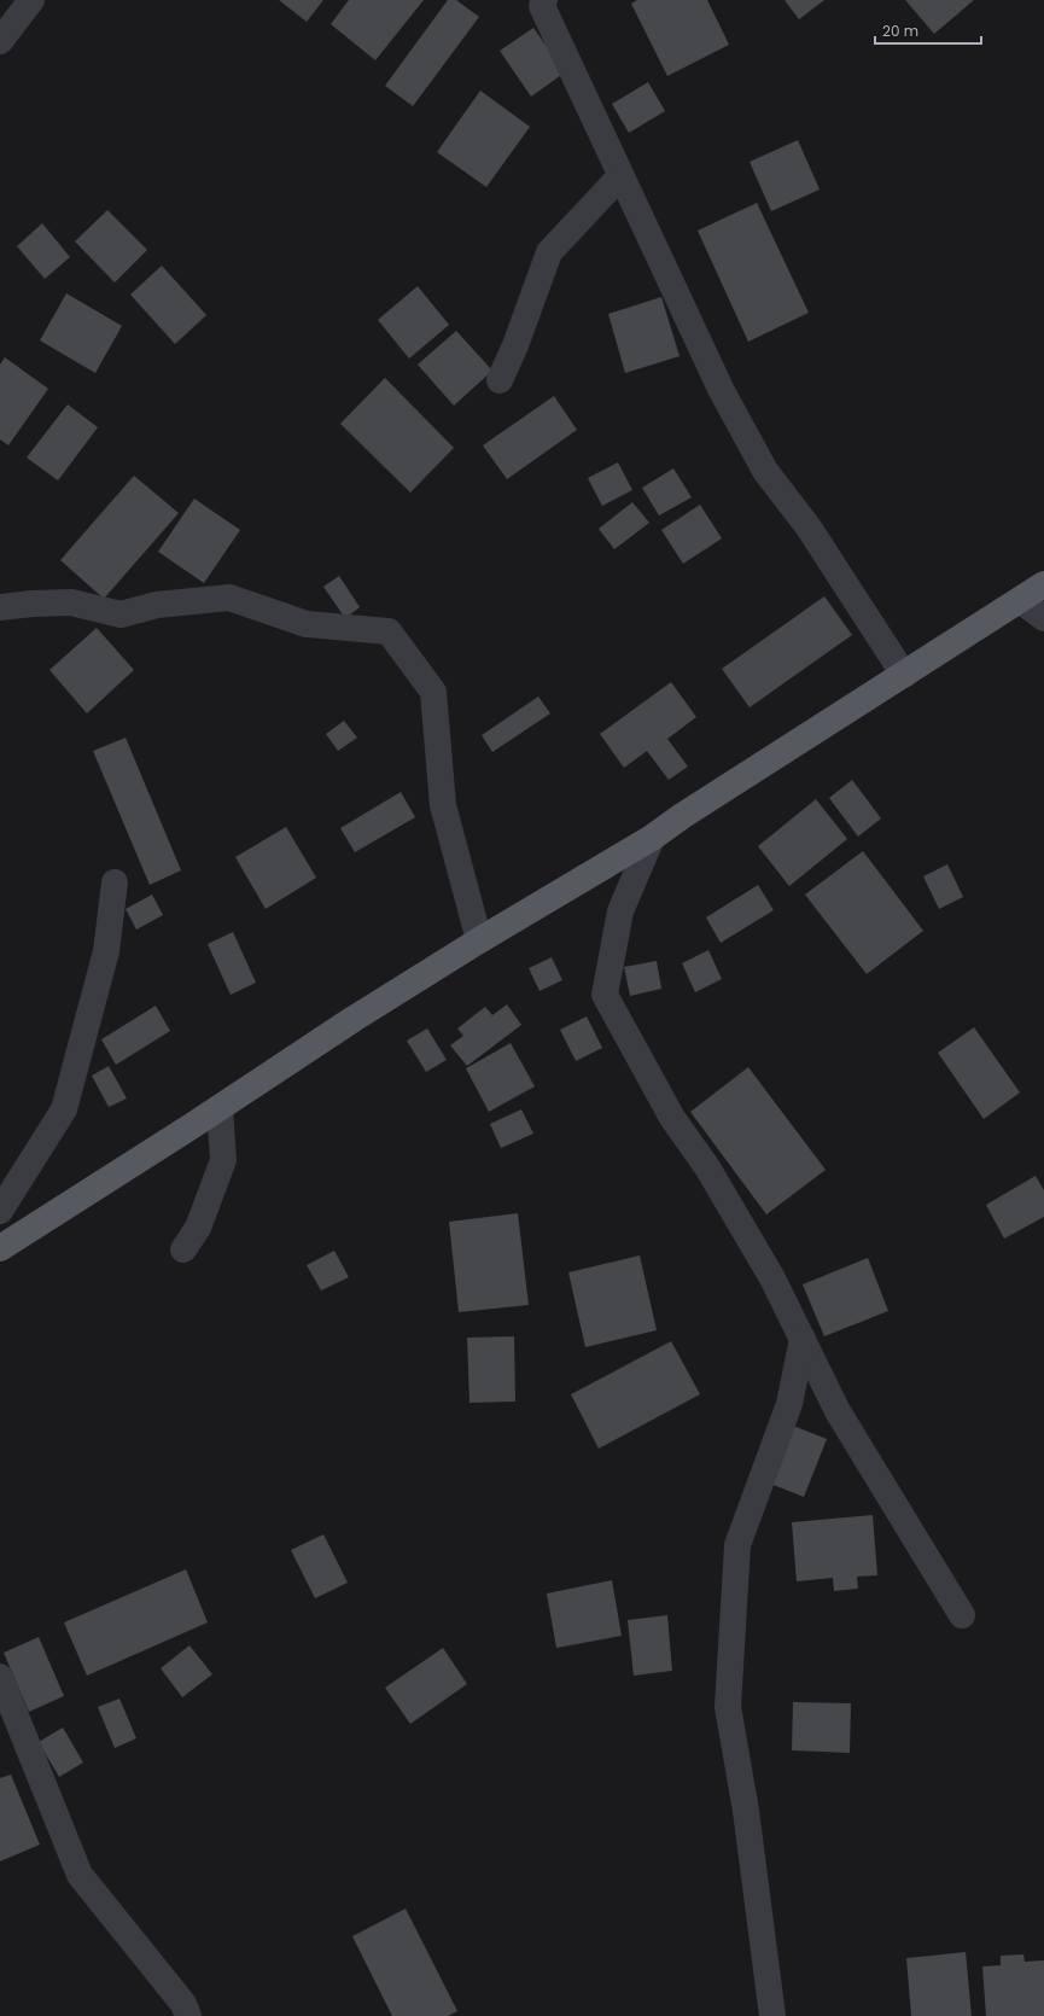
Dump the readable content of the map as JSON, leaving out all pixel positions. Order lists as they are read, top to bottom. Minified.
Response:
{"scale_bar":"20 m"}
